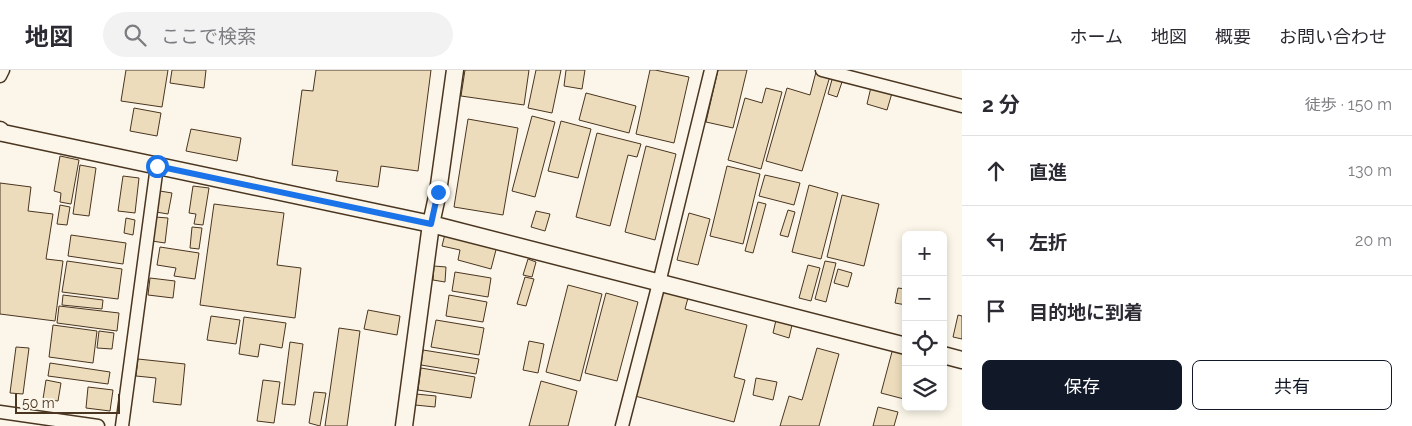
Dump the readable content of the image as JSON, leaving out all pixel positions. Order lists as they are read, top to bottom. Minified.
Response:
{"scale_bar":"50 m","page":{"header":"地図","search":"ここで検索","nav":["ホーム","地図","概要","お問い合わせ"],"heading":["2 分","徒歩 · 150 m"],"list":[["直進","130 m"],["左折","20 m"],"目的地に到着"],"map_buttons":["+","−"],"buttons":["保存","共有"],"scale":"50 m"}}
